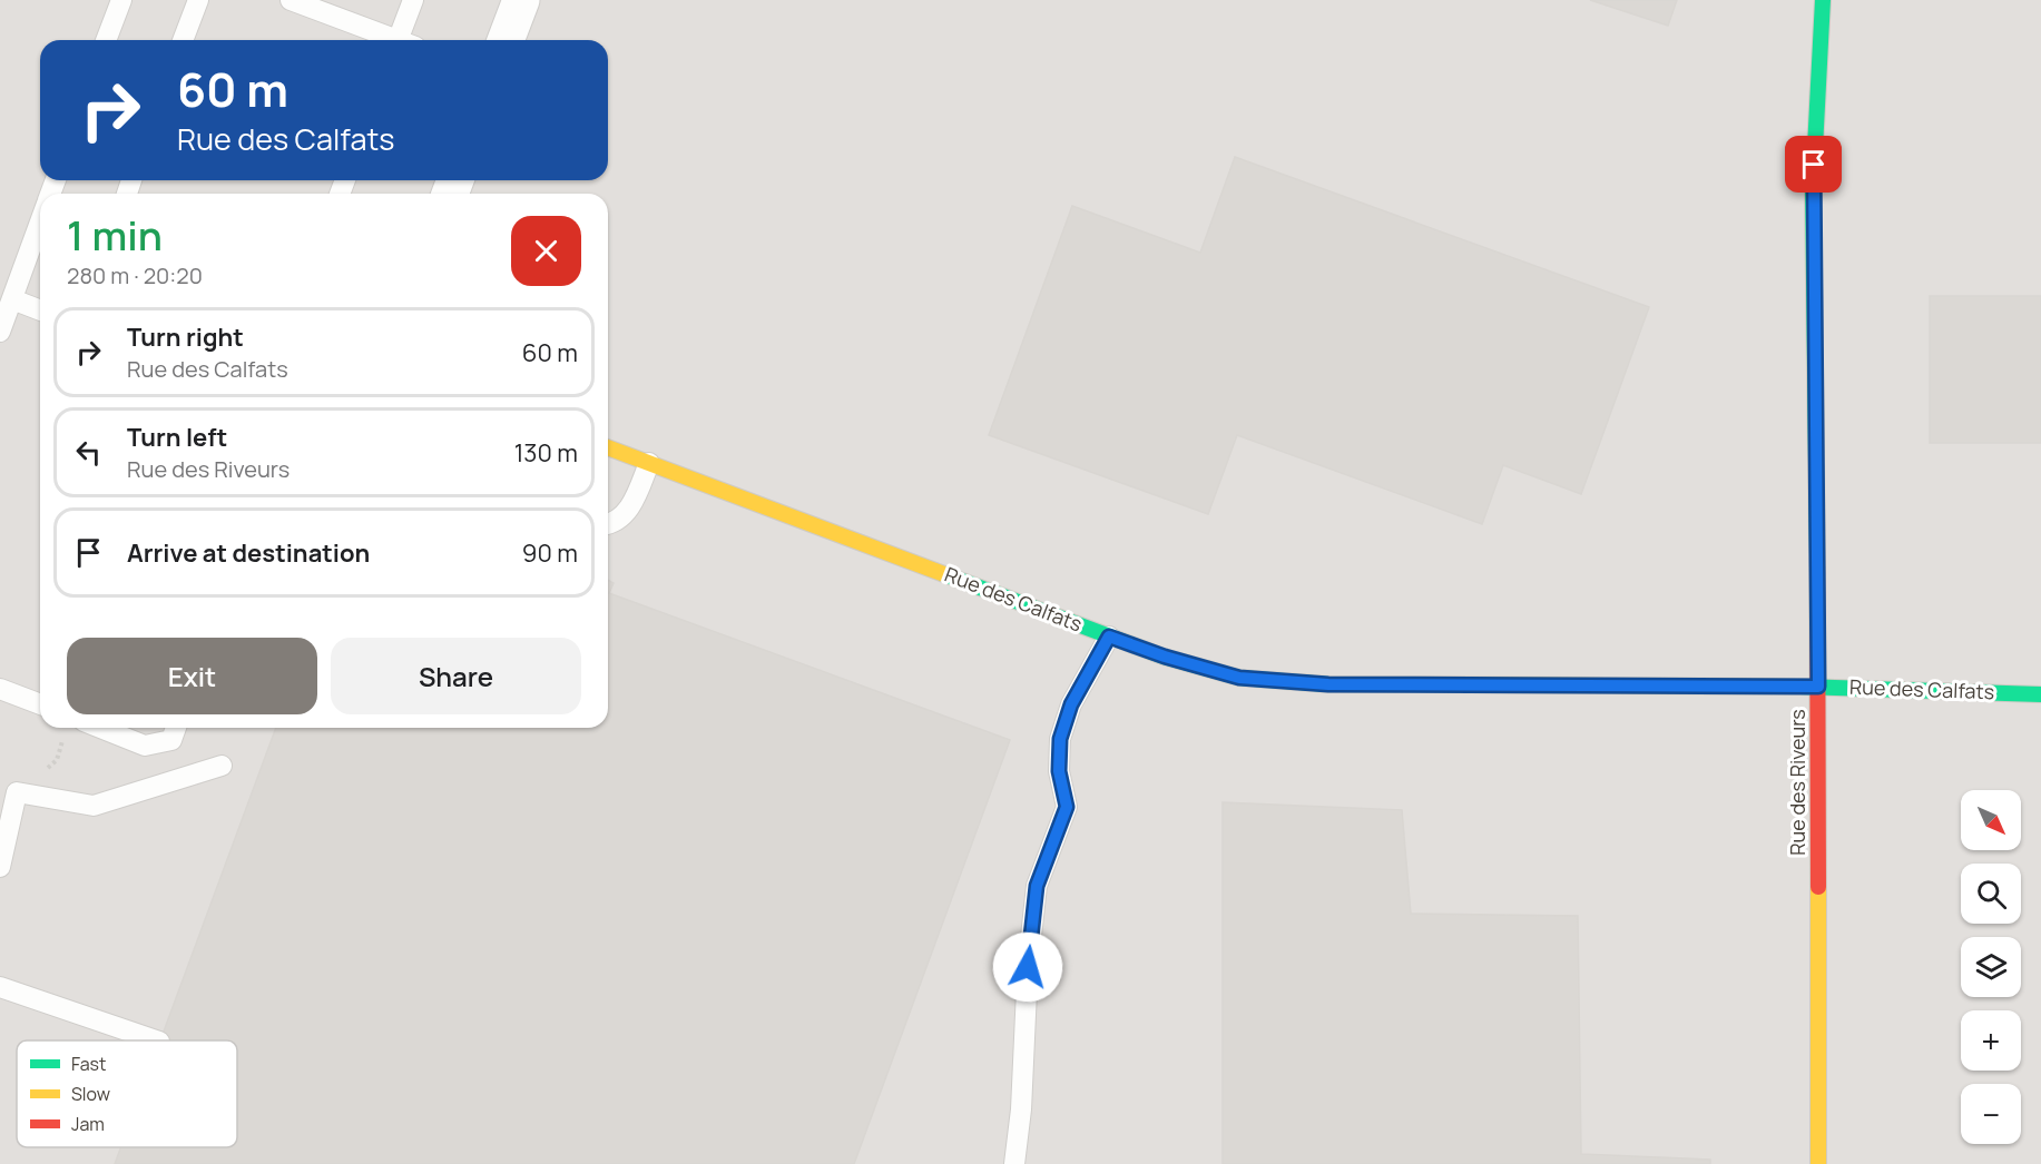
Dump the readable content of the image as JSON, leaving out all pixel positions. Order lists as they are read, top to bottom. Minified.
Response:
{"streets":{"street":["Rue des Calfats","Rue des Riveurs"]},"crossings":[["Rue des Calfats","Rue des Riveurs"]],"legend":["Fast","Slow","Jam"],"north":"bottom right","page":{"turn":["60 m","Rue des Calfats"],"heading":["1 min","280 m · 20:20"],"list":[{"name":"Turn right","note":"Rue des Calfats","value":"60 m"},{"name":"Turn left","note":"Rue des Riveurs","value":"130 m"},{"name":"Arrive at destination","value":"90 m"}],"buttons":["Exit","Share"],"map_buttons":["+","−"]}}
